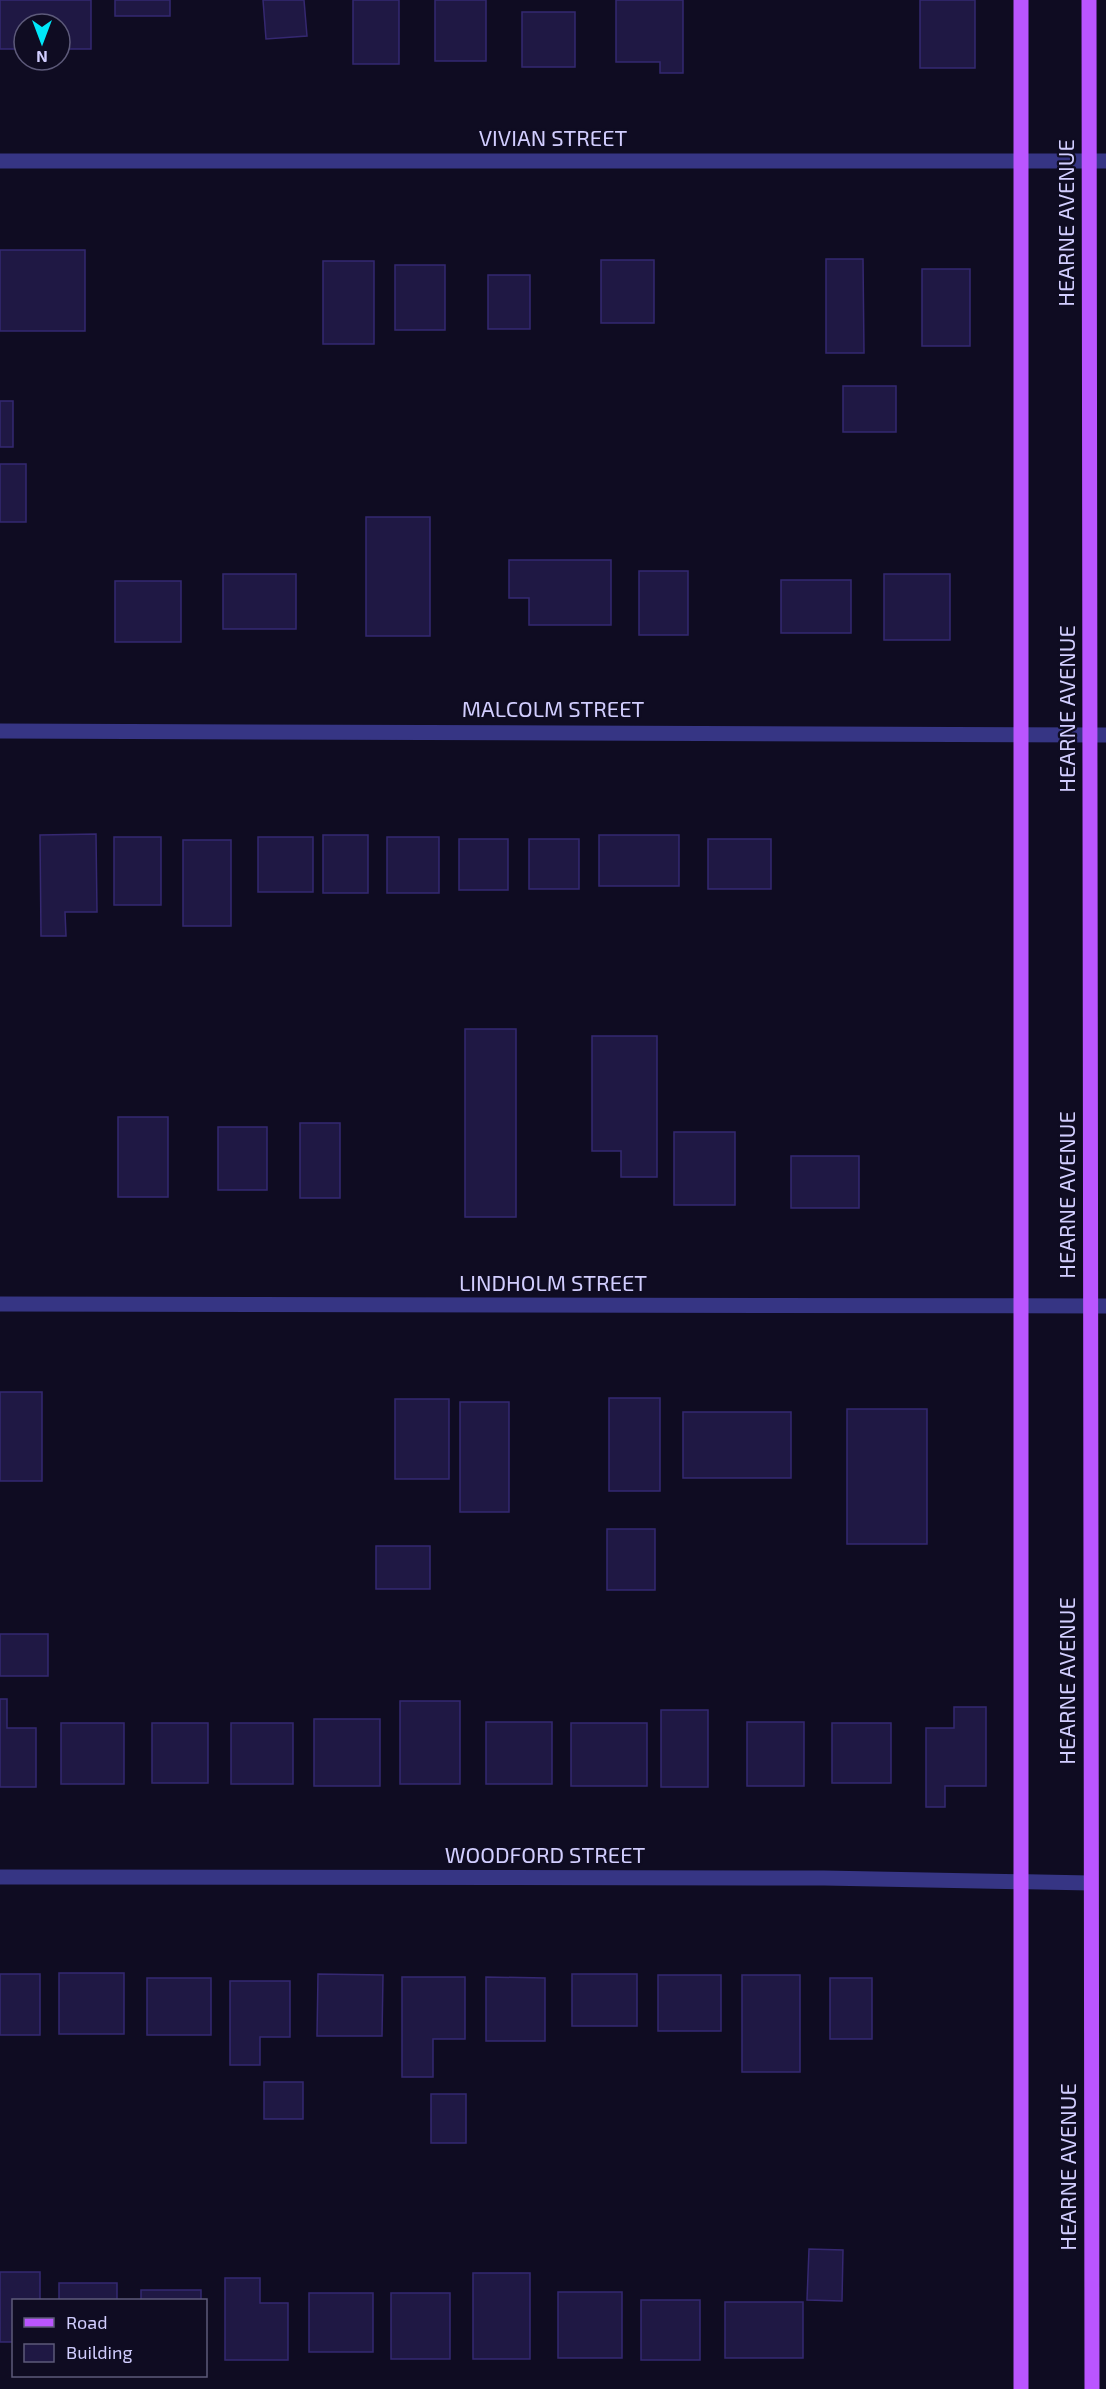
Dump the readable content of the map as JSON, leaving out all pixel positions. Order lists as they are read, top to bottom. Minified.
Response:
{"streets":{"main road":["HEARNE AVENUE"],"street":["VIVIAN STREET","MALCOLM STREET","LINDHOLM STREET","WOODFORD STREET"]},"crossings":[["VIVIAN STREET","HEARNE AVENUE"],["HEARNE AVENUE","MALCOLM STREET"],["HEARNE AVENUE","LINDHOLM STREET"],["HEARNE AVENUE","WOODFORD STREET"]],"legend":["Road","Building"],"north":"bottom"}
